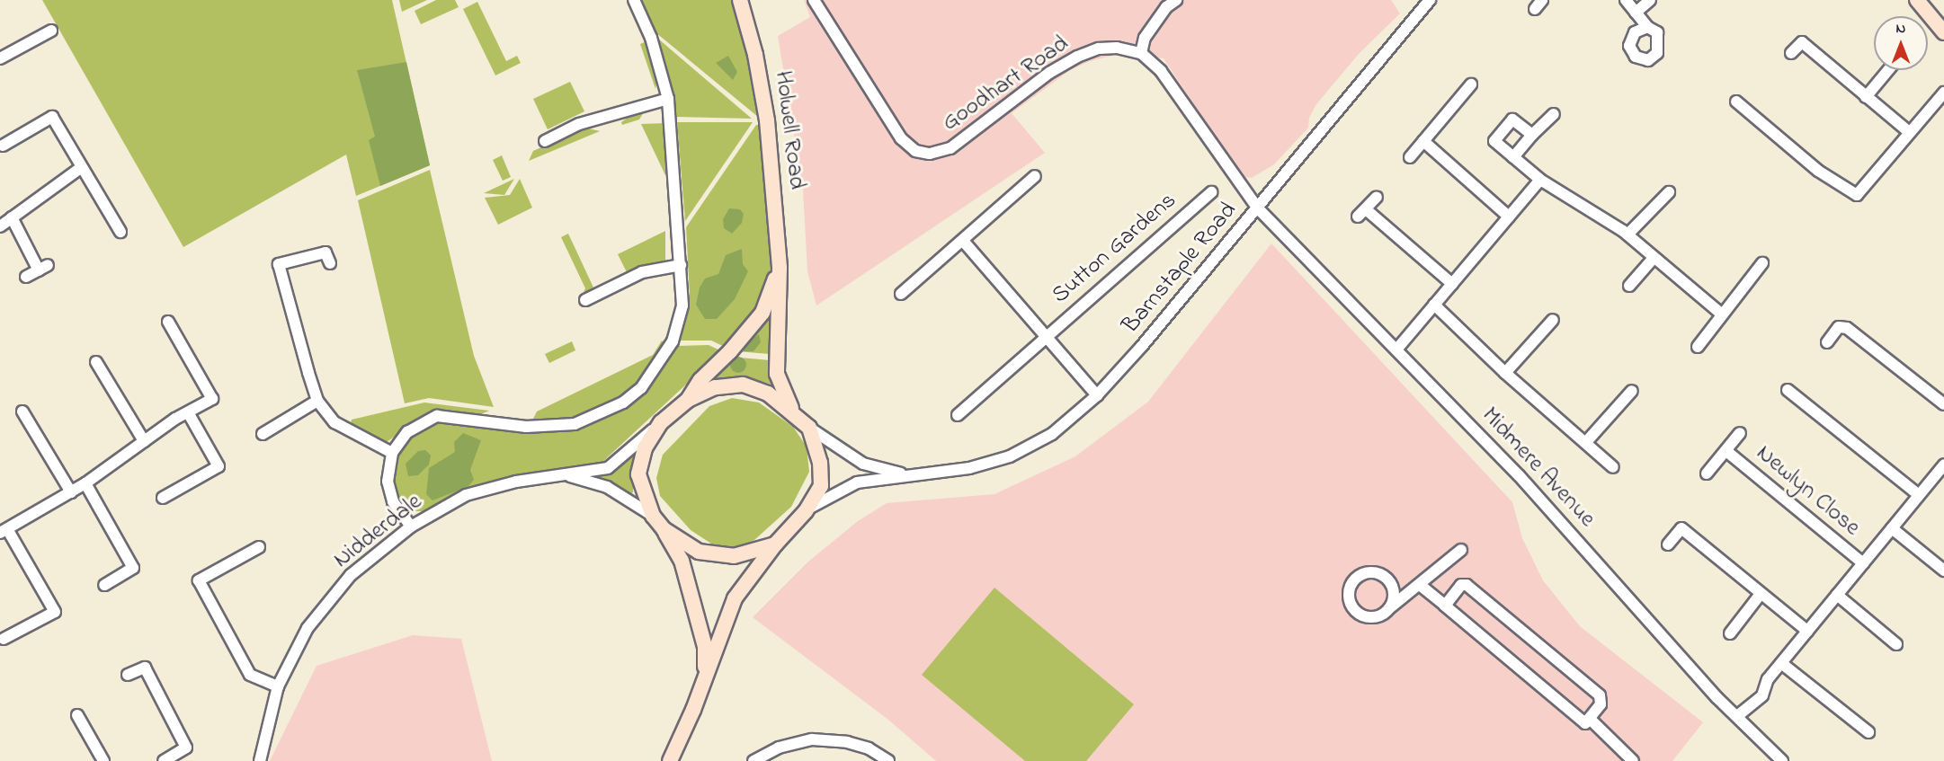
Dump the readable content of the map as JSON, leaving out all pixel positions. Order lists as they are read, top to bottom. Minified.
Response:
{"streets":{"street":["Goodhart Road","Holwell Road","Sutton Gardens","Barnstaple Road","Midmere Avenue","Newlyn Close","Nidderdale"]},"crossings":[["Goodhart Road","Barnstaple Road"],["Goodhart Road","Midmere Avenue"],["Holwell Road","Barnstaple Road"],["Holwell Road","Nidderdale"],["Sutton Gardens","Barnstaple Road"],["Barnstaple Road","Midmere Avenue"],["Barnstaple Road","Nidderdale"],["Midmere Avenue","Newlyn Close"]],"north":"top"}
